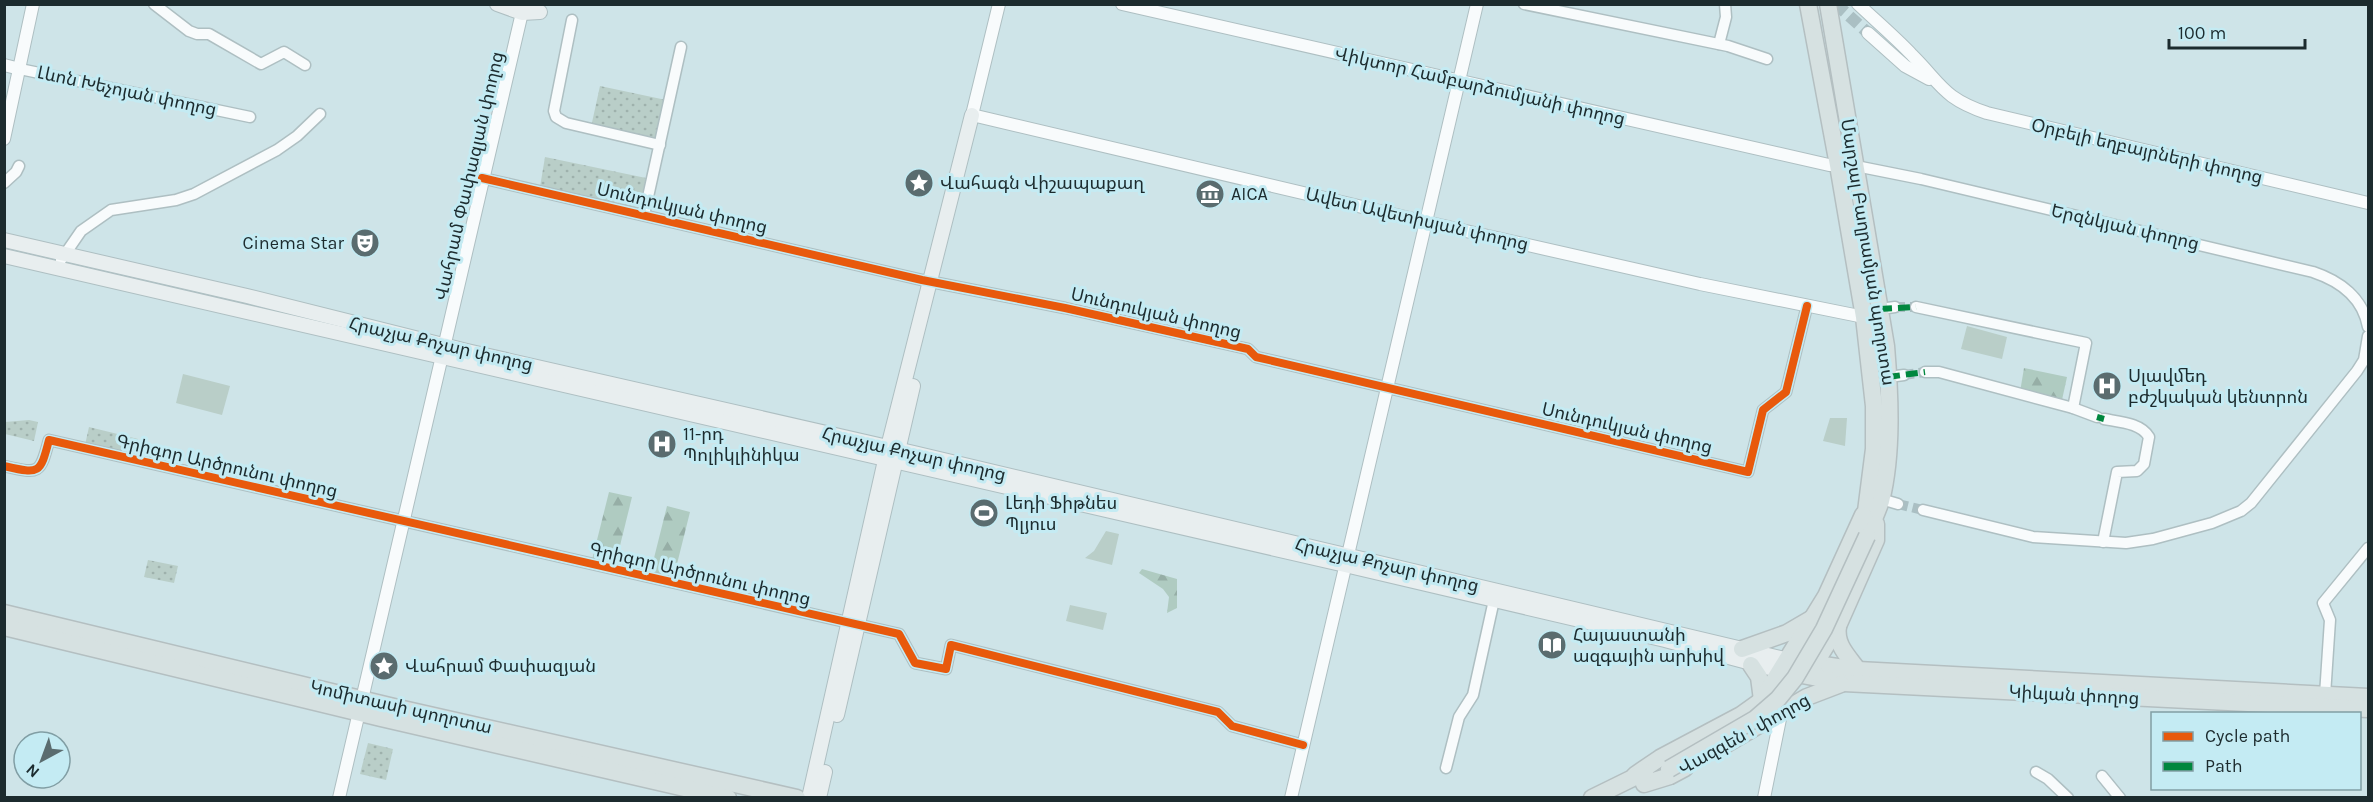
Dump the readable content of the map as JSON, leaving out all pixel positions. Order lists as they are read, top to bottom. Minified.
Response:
{"streets":{"main road":["Մարշալ Բաղրամյան պողոտա","Հրաչյա Քոչար փողոց","Կիևյան փողոց","Կոմիտասի պողոտա","Վազգեն I փողոց"],"street":["Վիկտոր Համբարձումյանի փողոց","Լևոն Խեչոյան փողոց","Օրբելի եղբայրների փողոց","Վահրամ Փափազյան փողոց","Սունդուկյան փողոց","Ավետ Ավետիսյան փողոց","Երզնկյան փողոց","Գրիգոր Արծրունու փողոց"]},"crossings":[["Վիկտոր Համբարձումյանի փողոց","Երզնկյան փողոց"],["Վիկտոր Համբարձումյանի փողոց","Մարշալ Բաղրամյան պողոտա"],["Վահրամ Փափազյան փողոց","Սունդուկյան փողոց"],["Վահրամ Փափազյան փողոց","Հրաչյա Քոչար փողոց"],["Վահրամ Փափազյան փողոց","Գրիգոր Արծրունու փողոց"],["Վահրամ Փափազյան փողոց","Կոմիտասի պողոտա"],["Սունդուկյան փողոց","Ավետ Ավետիսյան փողոց"],["Ավետ Ավետիսյան փողոց","Մարշալ Բաղրամյան պողոտա"],["Երզնկյան փողոց","Մարշալ Բաղրամյան պողոտա"],["Մարշալ Բաղրամյան պողոտա","Հրաչյա Քոչար փողոց"],["Մարշալ Բաղրամյան պողոտա","Կիևյան փողոց"],["Մարշալ Բաղրամյան պողոտա","Վազգեն I փողոց"],["Հրաչյա Քոչար փողոց","Կիևյան փողոց"],["Հրաչյա Քոչար փողոց","Վազգեն I փողոց"],["Կիևյան փողոց","Վազգեն I փողոց"]],"places":{"place":["Վահագն Վիշապաքաղ","Վահրամ Փափազյան"],"museum":["AICA"],"theatre":["Cinema Star"],"hospital":["Սլավմեդ բժշկական կենտրոն","11-րդ Պոլիկլինիկա"],"sports":["Լեդի Ֆիթնես Պլյուս"],"library":["Հայաստանի ազգային արխիվ"]},"legend":["Cycle path","Path"],"scale_bar":"100 m","north":"bottom left"}
